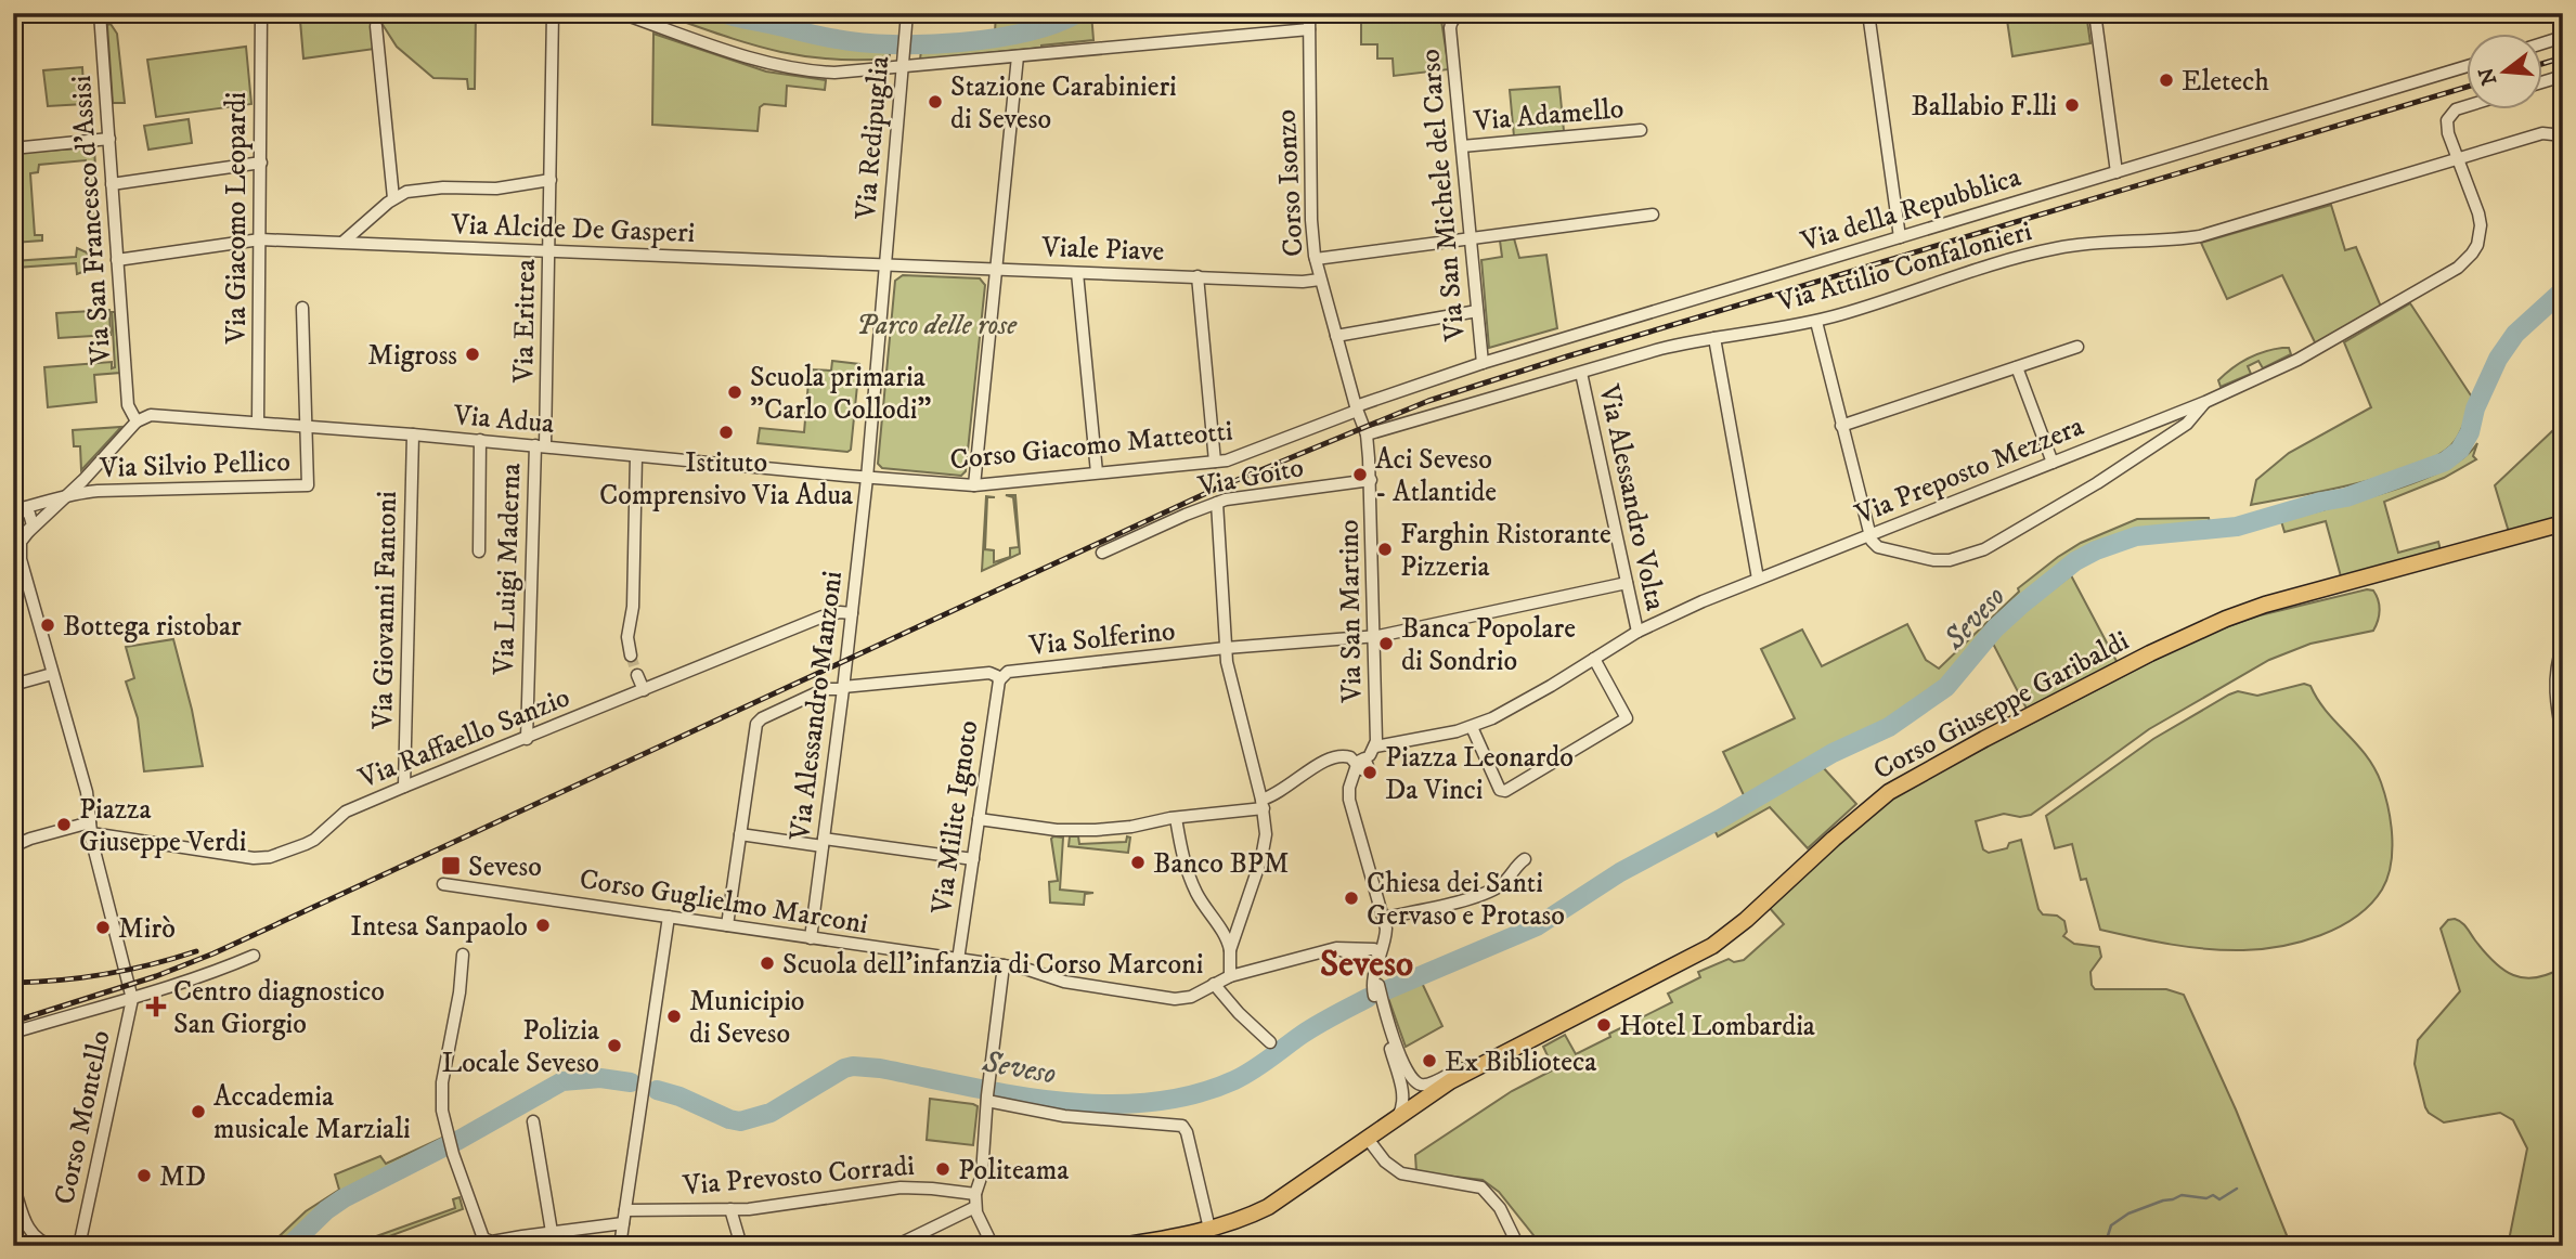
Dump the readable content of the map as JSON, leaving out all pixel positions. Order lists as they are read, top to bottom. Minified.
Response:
{"streets":{"main road":["Corso Giuseppe Garibaldi"],"street":["Via Adamello","Via Redipuglia","Corso Isonzo","Via San Michele del Carso","Via della Repubblica","Via Giacomo Leopardi","Via San Francesco d'Assisi","Via Alcide De Gasperi","Viale Piave","Via Attilio Confalonieri","Via Eritrea","Via Adua","Corso Giacomo Matteotti","Via Silvio Pellico","Via Preposto Mezzera","Via Goito","Via Alessandro Volta","Via Luigi Maderna","Via Giovanni Fantoni","Via San Martino","Via Solferino","Via Alessandro Manzoni","Via Raffaello Sanzio","Via Milite Ignoto","Corso Guglielmo Marconi","Corso Montello","Via Prevosto Corradi"]},"crossings":[["Via Adamello","Via San Michele del Carso"],["Via Redipuglia","Via Alcide De Gasperi"],["Via Redipuglia","Viale Piave"],["Via Redipuglia","Via Adua"],["Via Redipuglia","Corso Giacomo Matteotti"],["Via Redipuglia","Via Alessandro Manzoni"],["Corso Isonzo","Via della Repubblica"],["Corso Isonzo","Viale Piave"],["Corso Isonzo","Via Attilio Confalonieri"],["Corso Isonzo","Corso Giacomo Matteotti"],["Corso Isonzo","Via San Martino"],["Via San Michele del Carso","Via della Repubblica"],["Via della Repubblica","Corso Giacomo Matteotti"],["Via Giacomo Leopardi","Via Alcide De Gasperi"],["Via Giacomo Leopardi","Via Adua"],["Via San Francesco d'Assisi","Via Alcide De Gasperi"],["Via San Francesco d'Assisi","Via Adua"],["Via Alcide De Gasperi","Viale Piave"],["Via Alcide De Gasperi","Via Eritrea"],["Via Attilio Confalonieri","Via Preposto Mezzera"],["Via Attilio Confalonieri","Via Alessandro Volta"],["Via Attilio Confalonieri","Via San Martino"],["Via Eritrea","Via Adua"],["Via Eritrea","Via Luigi Maderna"],["Via Adua","Corso Giacomo Matteotti"],["Via Adua","Via Silvio Pellico"],["Via Adua","Via Luigi Maderna"],["Via Adua","Via Giovanni Fantoni"],["Via Adua","Via Alessandro Manzoni"],["Corso Giacomo Matteotti","Via Alessandro Manzoni"],["Via Preposto Mezzera","Via Alessandro Volta"],["Via Preposto Mezzera","Via San Martino"],["Via Goito","Via San Martino"],["Via Alessandro Volta","Via Solferino"],["Via Luigi Maderna","Via Raffaello Sanzio"],["Via Giovanni Fantoni","Via Raffaello Sanzio"],["Via San Martino","Via Solferino"],["Via Solferino","Via Alessandro Manzoni"],["Via Solferino","Via Milite Ignoto"],["Via Alessandro Manzoni","Via Raffaello Sanzio"],["Via Alessandro Manzoni","Corso Guglielmo Marconi"],["Via Milite Ignoto","Corso Guglielmo Marconi"]],"districts":["Seveso"],"water":["Seveso"],"parks":["Parco delle rose"],"places":{"other":["Eletech","Stazione Carabinieri di Seveso","Ballabio F.lli","Migross","Scuola primaria \"Carlo Collodi\"","Istituto Comprensivo Via Adua","Aci Seveso - Atlantide","Farghin Ristorante Pizzeria","Bottega ristobar","Banca Popolare di Sondrio","Piazza Leonardo Da Vinci","Piazza Giuseppe Verdi","Banco BPM","Chiesa dei Santi Gervaso e Protaso","Intesa Sanpaolo","Mirò","Scuola dell'infanzia di Corso Marconi","Municipio di Seveso","Hotel Lombardia","Polizia Locale Seveso","Ex Biblioteca","Accademia musicale Marziali","Politeama","MD"],"transit":["Seveso"],"health":["Centro diagnostico San Giorgio"]},"north":"left"}
